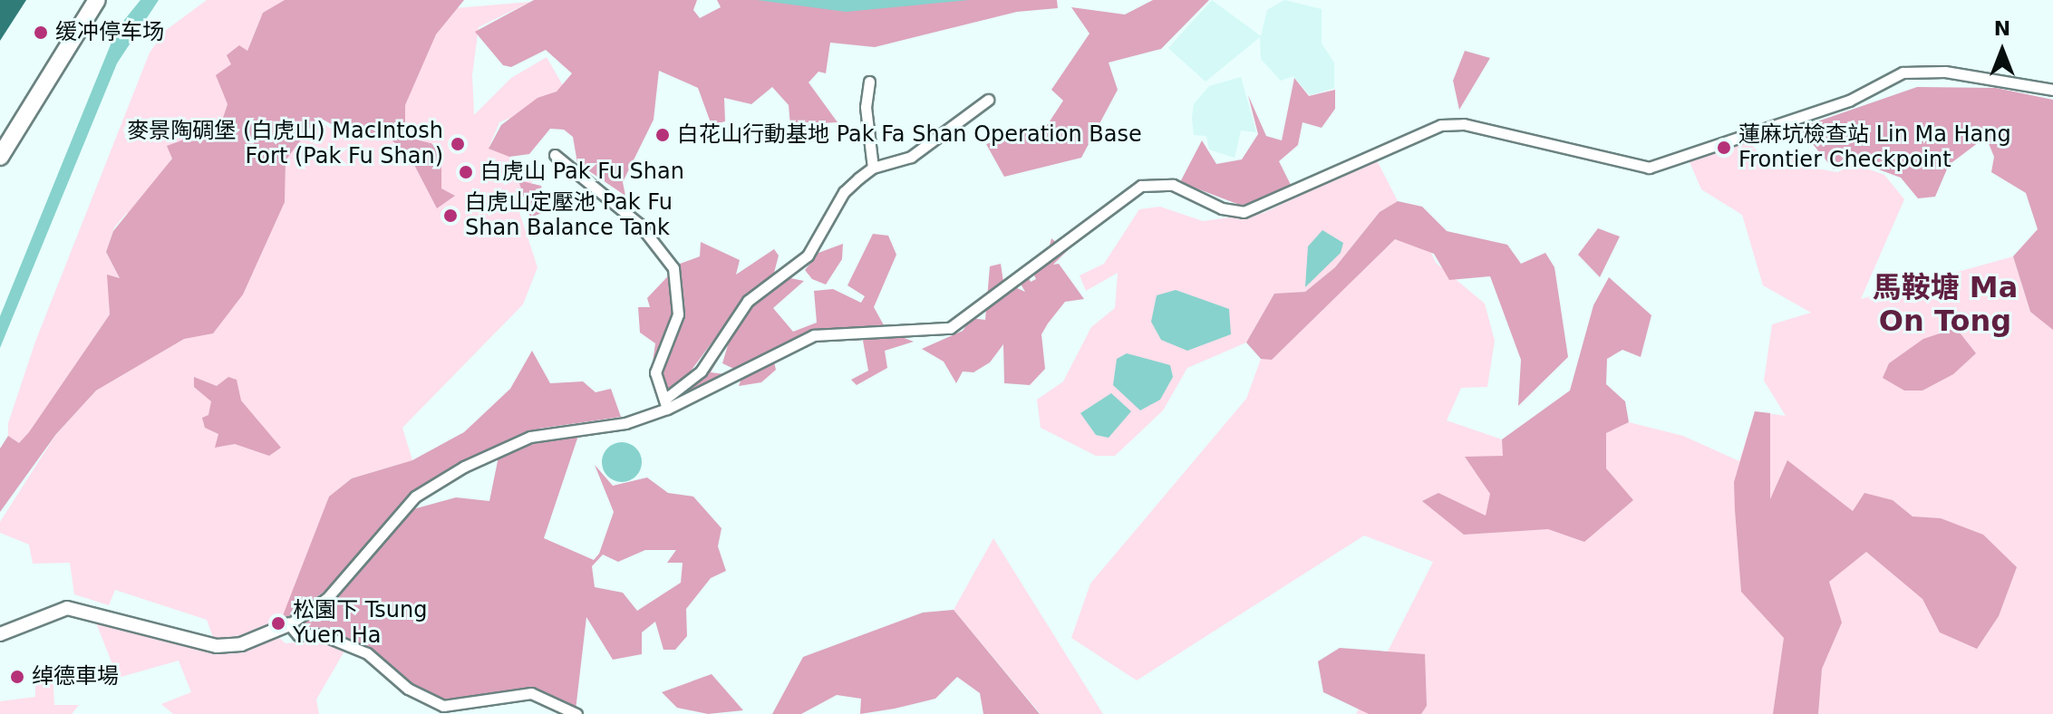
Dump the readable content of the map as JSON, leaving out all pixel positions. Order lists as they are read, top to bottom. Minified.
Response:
{"districts":["馬鞍塘 Ma On Tong"],"places":["缓冲停车场","白花山行動基地 Pak Fa Shan Operation Base","麥景陶碉堡 (白虎山) MacIntosh Fort (Pak Fu Shan)","蓮麻坑檢查站 Lin Ma Hang Frontier Checkpoint","白虎山 Pak Fu Shan","白虎山定壓池 Pak Fu Shan Balance Tank","松園下 Tsung Yuen Ha","绰德車場"],"north":"top"}
